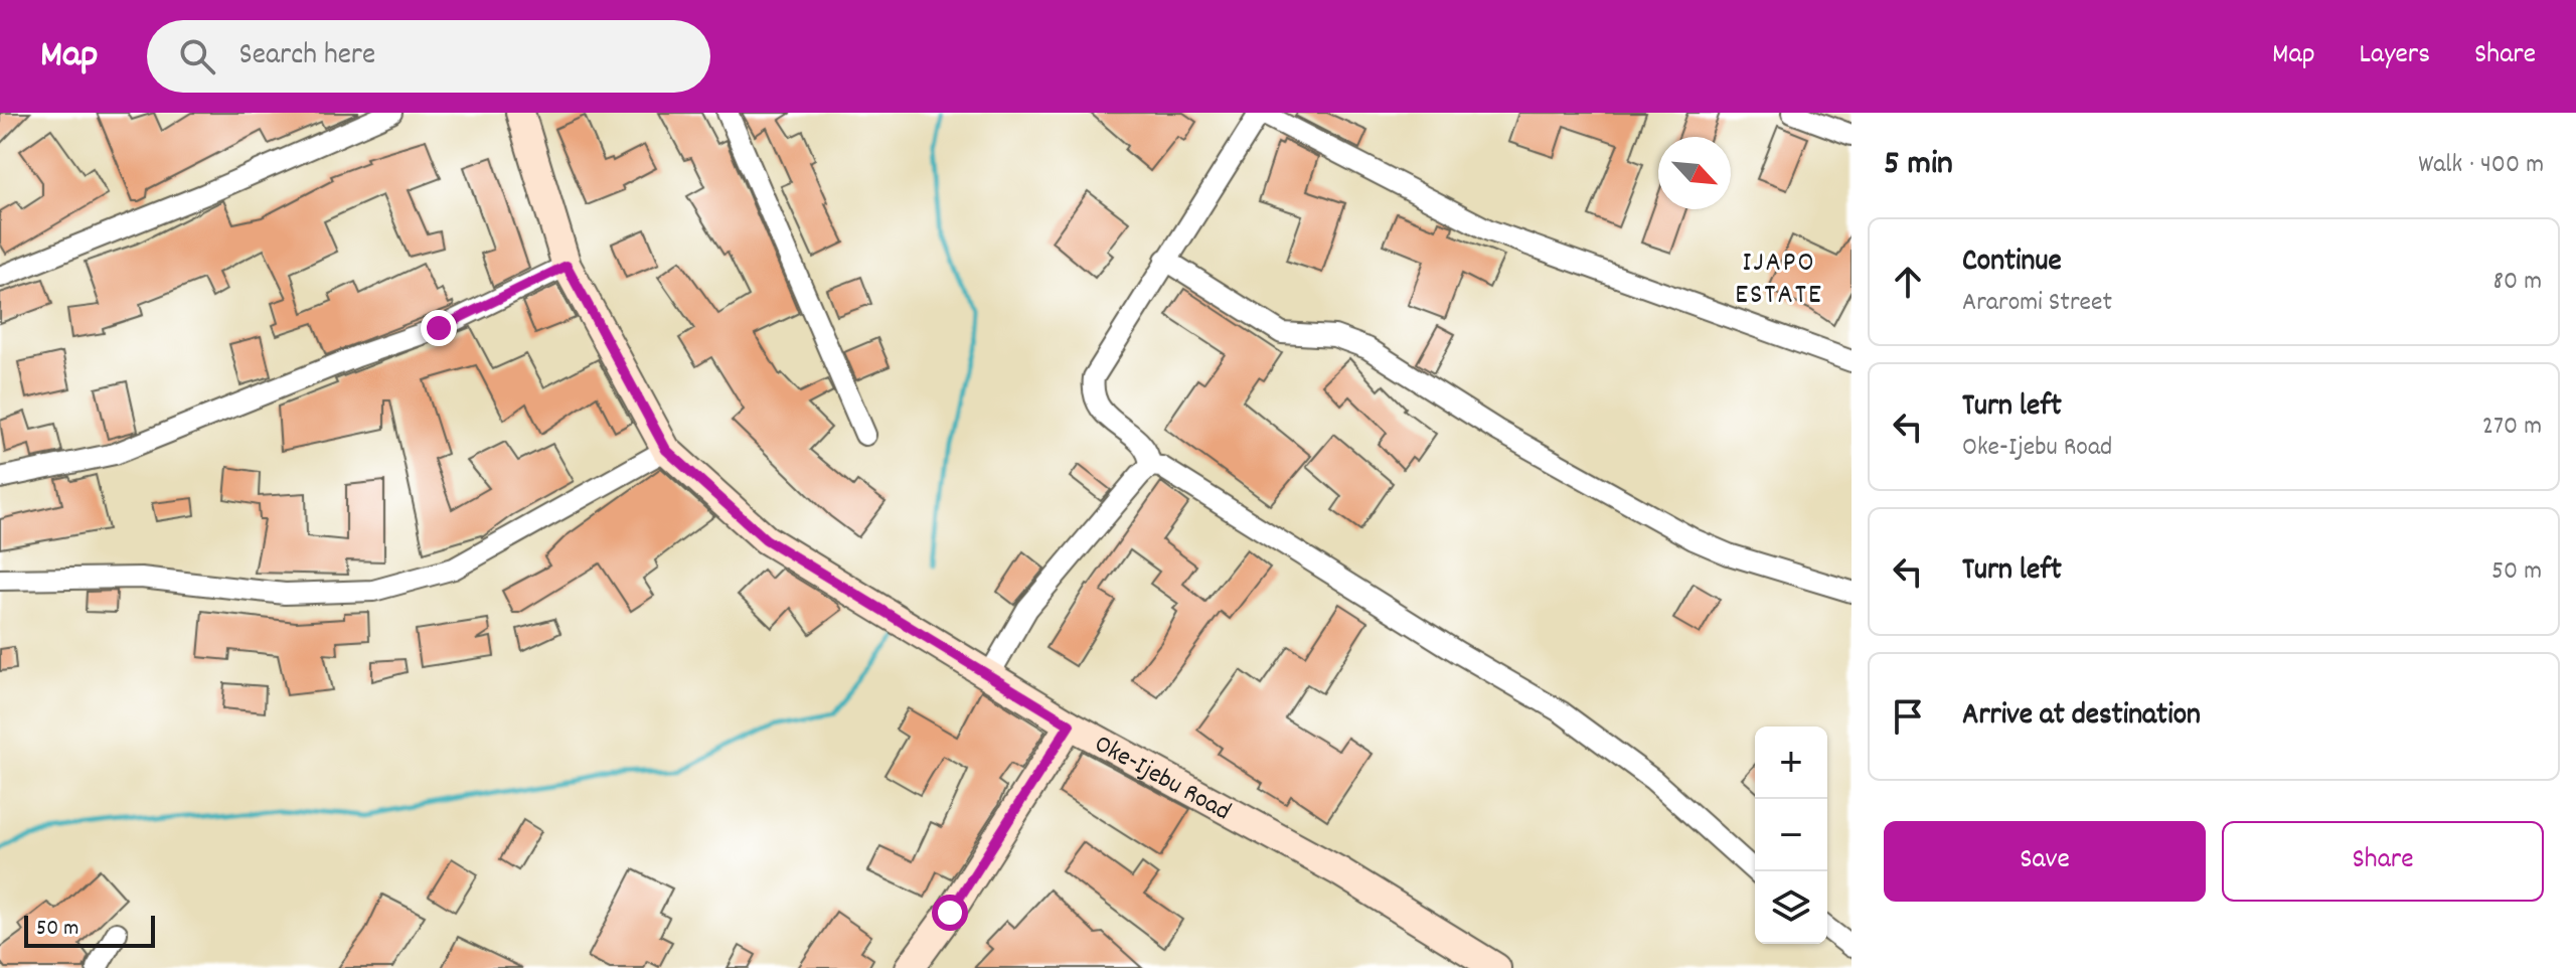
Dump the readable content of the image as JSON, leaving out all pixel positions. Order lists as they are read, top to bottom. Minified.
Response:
{"streets":{"main road":["Oke-Ijebu Road"]},"districts":["IJAPO ESTATE"],"scale_bar":"50 m","north":"bottom right","page":{"header":"Map","search":"Search here","nav":["Map","Layers","Share"],"heading":["5 min","Walk · 400 m"],"list":[["Continue","Araromi Street","80 m"],["Turn left","Oke-Ijebu Road","270 m"],["Turn left","50 m"],"Arrive at destination"],"map_buttons":["+","−"],"buttons":["Save","Share"],"scale":"50 m"}}
